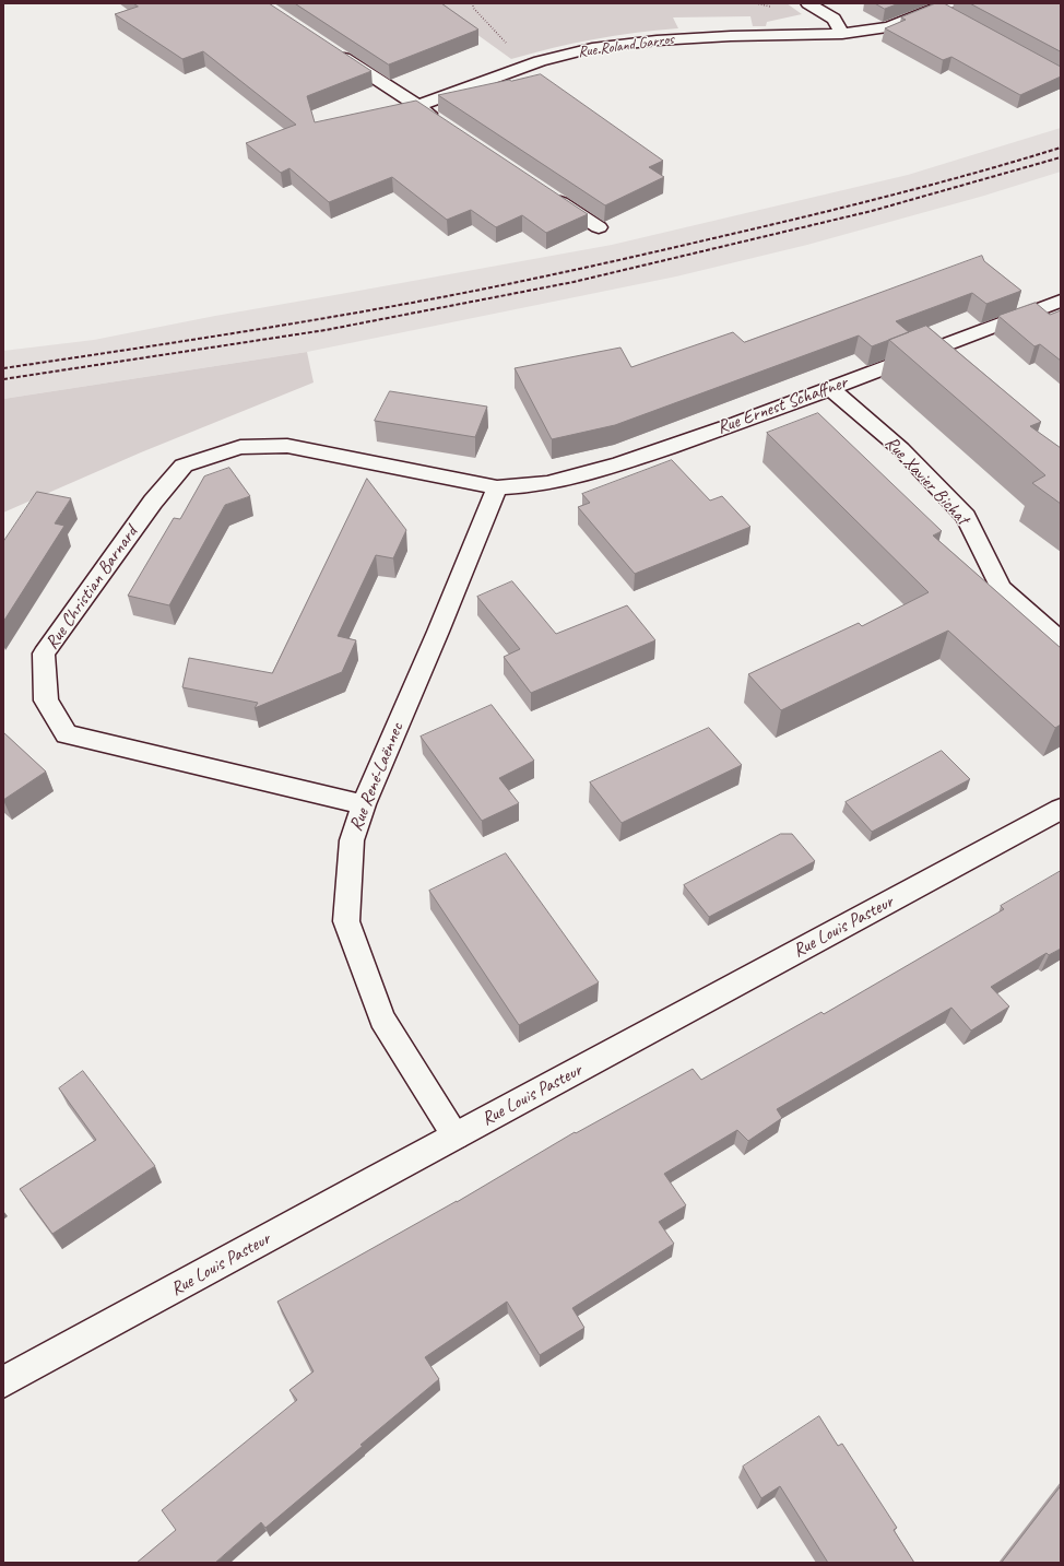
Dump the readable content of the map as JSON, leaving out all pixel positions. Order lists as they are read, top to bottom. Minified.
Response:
{"streets":{"street":["Rue Roland Garros","Rue Ernest Schaffner","Rue Xavier Bichat","Rue Christian Barnard","Rue René-Laënnec","Rue Louis Pasteur"]},"crossings":[["Rue Ernest Schaffner","Rue Xavier Bichat"],["Rue Ernest Schaffner","Rue Christian Barnard"],["Rue Ernest Schaffner","Rue René-Laënnec"],["Rue Christian Barnard","Rue René-Laënnec"],["Rue René-Laënnec","Rue Louis Pasteur"]]}
